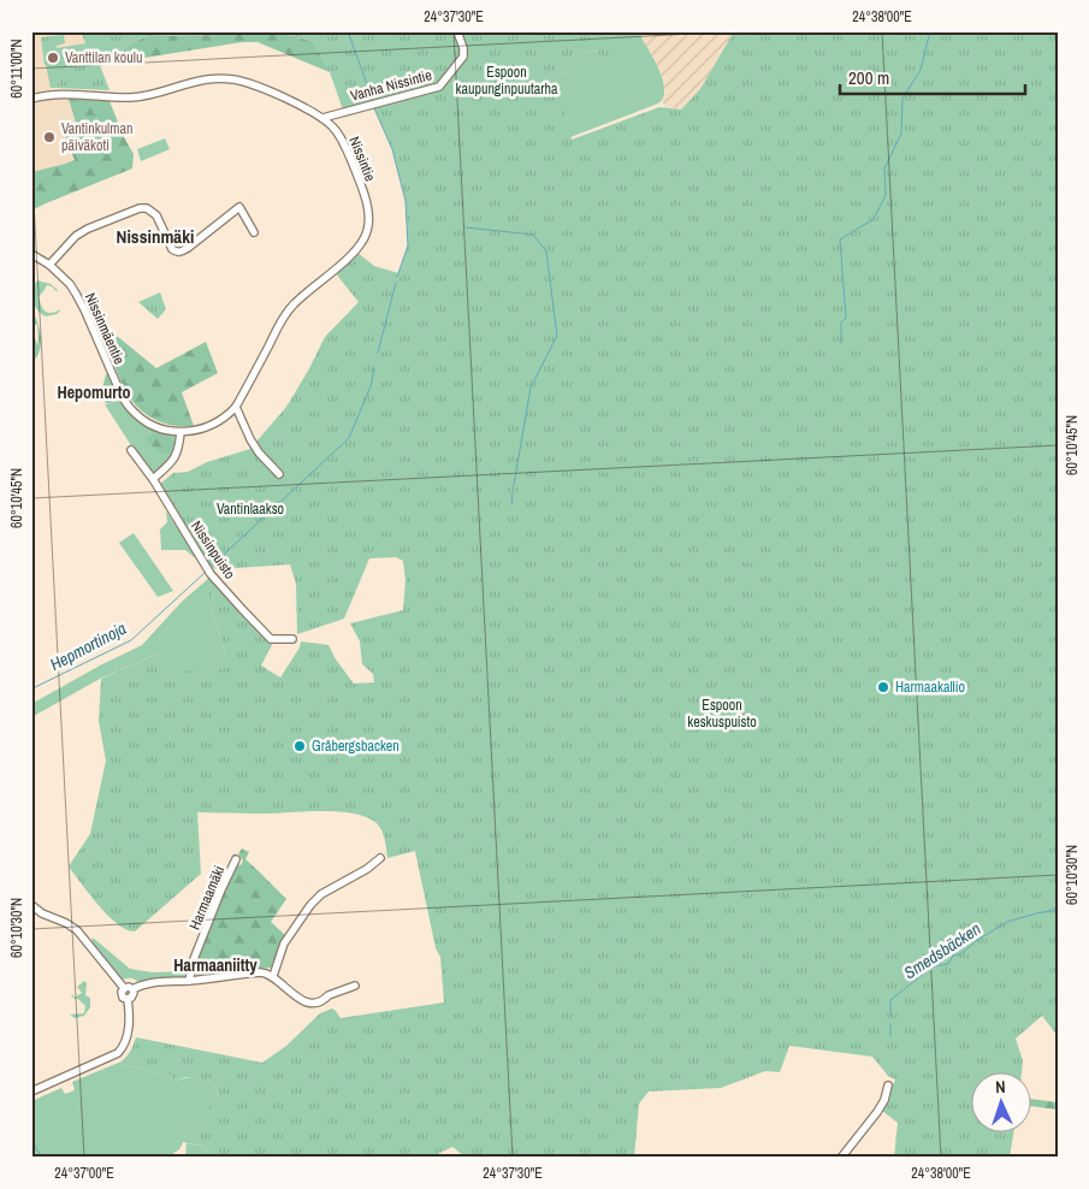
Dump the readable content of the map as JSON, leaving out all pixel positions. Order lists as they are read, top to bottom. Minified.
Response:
{"streets":{"street":["Vanha Nissintie","Nissintie","Nissinmäentie","Nissinpuisto","Harmaamäki"]},"crossings":[["Vanha Nissintie","Nissintie"],["Nissintie","Nissinmäentie"]],"districts":["Nissinmäki","Hepomurto","Harmaaniitty"],"water":["Hepmortinoja","Smedsbäcken"],"parks":["Espoon kaupunginpuutarha","Vantinlaakso","Espoon keskuspuisto"],"places":["Vanttilan koulu","Vantinkulman päiväkoti","Harmaakallio","Gråbergsbacken"],"scale_bar":"200 m","north":"top","coordinates":["24°37'30\"E","24°38'00\"E","60°11'00\"N","60°10'45\"N","60°10'30\"N","24°37'00\"E"]}
